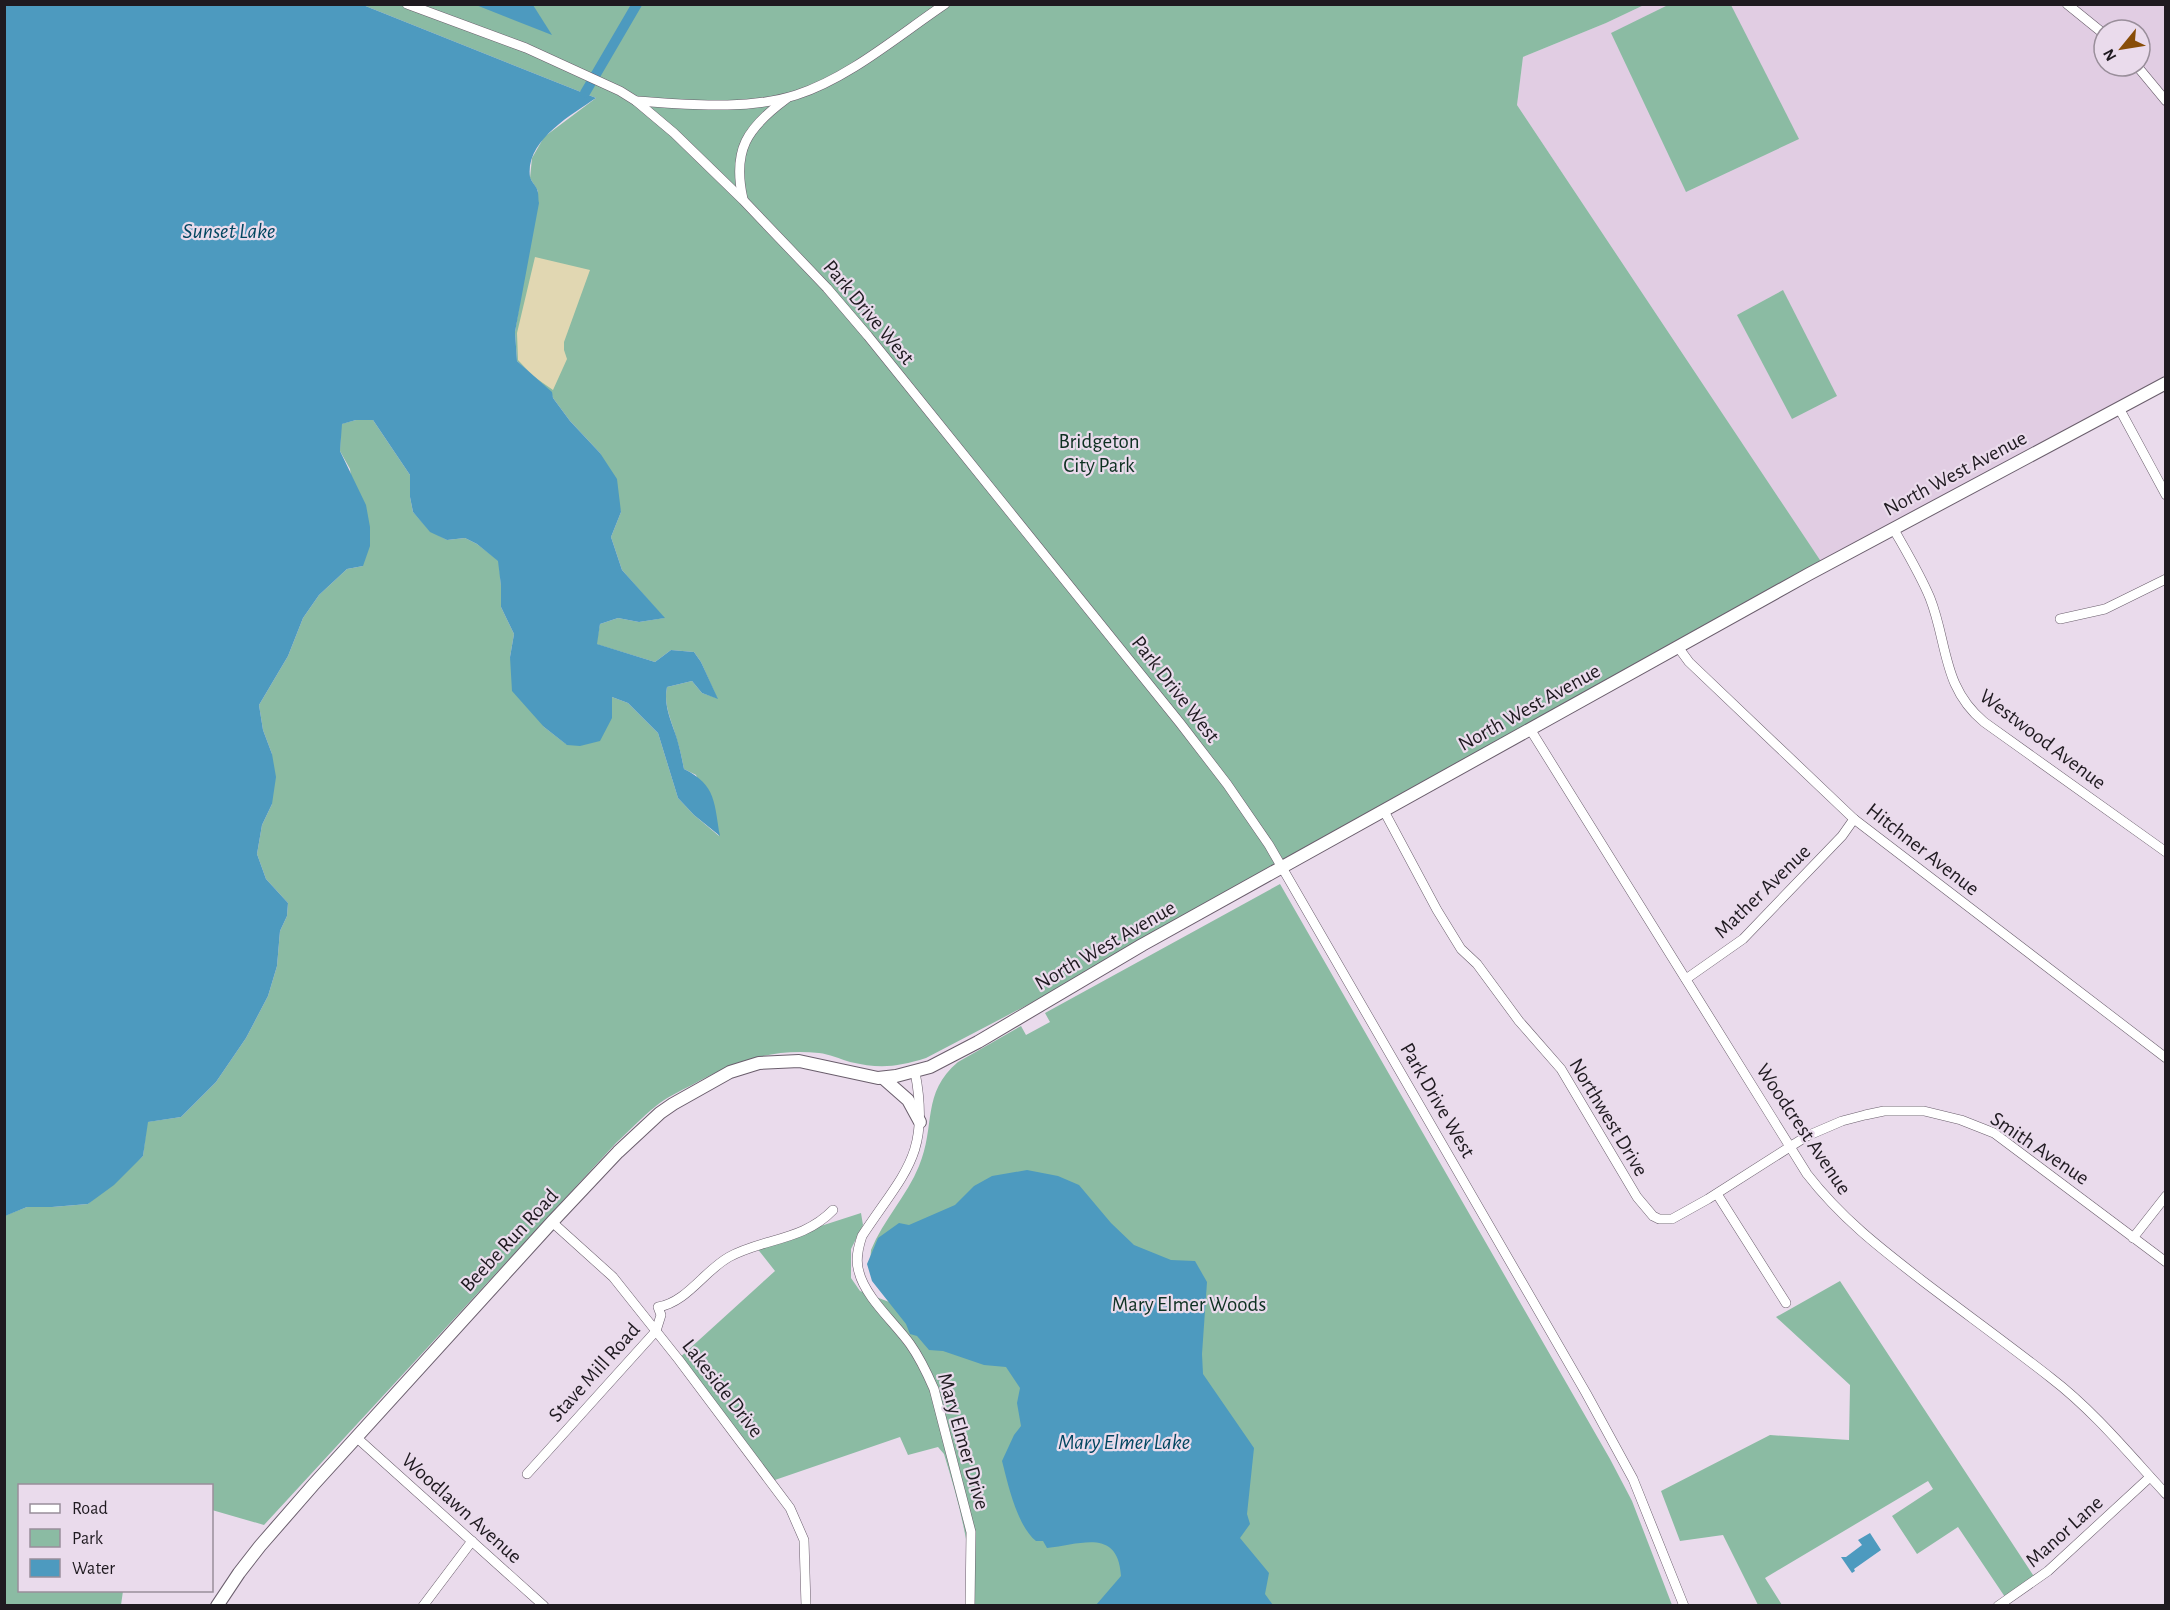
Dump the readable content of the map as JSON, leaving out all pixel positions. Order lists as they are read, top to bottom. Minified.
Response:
{"streets":{"main road":["North West Avenue","Beebe Run Road"],"street":["Park Drive West","Westwood Avenue","Hitchner Avenue","Mather Avenue","Northwest Drive","Woodcrest Avenue","Smith Avenue","Stave Mill Road","Lakeside Drive","Mary Elmer Drive","Woodlawn Avenue","Manor Lane"]},"crossings":[["Park Drive West","North West Avenue"],["North West Avenue","Westwood Avenue"],["North West Avenue","Hitchner Avenue"],["North West Avenue","Northwest Drive"],["North West Avenue","Woodcrest Avenue"],["North West Avenue","Beebe Run Road"],["North West Avenue","Mary Elmer Drive"],["Hitchner Avenue","Mather Avenue"],["Mather Avenue","Woodcrest Avenue"],["Northwest Drive","Smith Avenue"],["Woodcrest Avenue","Smith Avenue"],["Woodcrest Avenue","Manor Lane"],["Beebe Run Road","Lakeside Drive"],["Beebe Run Road","Mary Elmer Drive"],["Beebe Run Road","Woodlawn Avenue"],["Stave Mill Road","Lakeside Drive"]],"water":["Sunset Lake","Mary Elmer Lake"],"parks":["Bridgeton City Park","Mary Elmer Woods"],"legend":["Road","Park","Water"],"north":"bottom left"}
